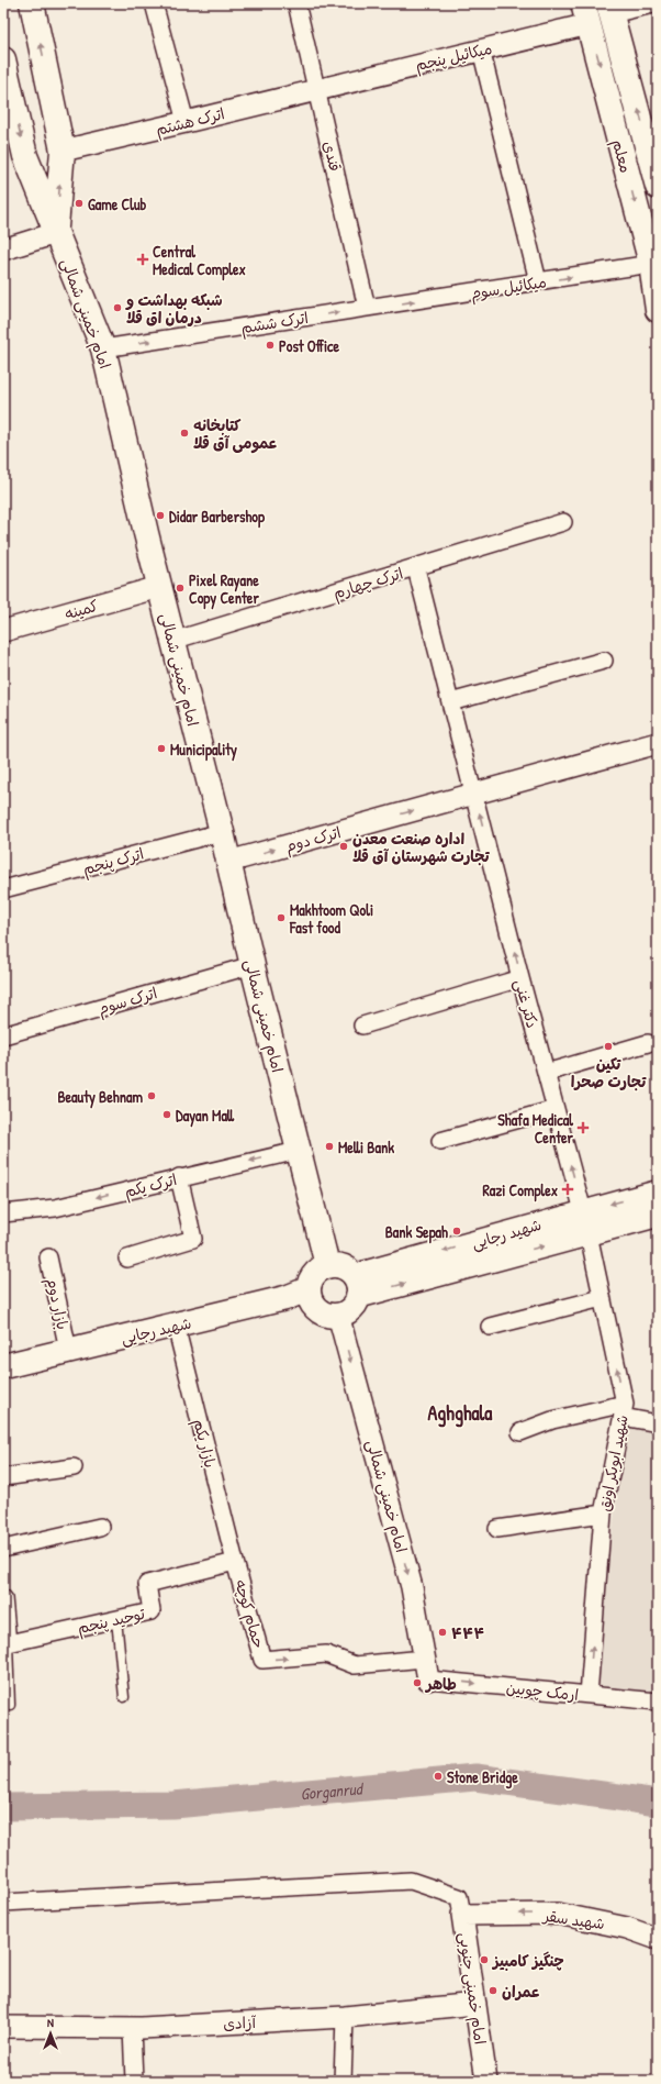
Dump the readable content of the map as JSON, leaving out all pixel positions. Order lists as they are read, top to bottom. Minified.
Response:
{"streets":{"main road":["معلم","امام خمینی شمالی","شهید رجایی"],"street":["میکائیل پنجم","اترک هشتم","قندی","میکائیل سوم","اترک ششم","اترک چهارم","کمینه","اترک دوم","اترک پنجم","اترک سوم","دکتر غنی","اترک یکم","بازار دوم","بازار یکم","شهید ابوبکر اونق","حمام کوچه","توحید پنجم","ارمک چوبین","شهید سقر","امام خمینی جنوبی","آزادی"]},"crossings":[["میکائیل پنجم","اترک هشتم"],["میکائیل پنجم","قندی"],["میکائیل پنجم","معلم"],["اترک هشتم","قندی"],["اترک هشتم","امام خمینی شمالی"],["قندی","میکائیل سوم"],["قندی","اترک ششم"],["معلم","میکائیل سوم"],["میکائیل سوم","اترک ششم"],["امام خمینی شمالی","اترک ششم"],["امام خمینی شمالی","اترک چهارم"],["امام خمینی شمالی","کمینه"],["امام خمینی شمالی","اترک دوم"],["امام خمینی شمالی","اترک پنجم"],["امام خمینی شمالی","اترک سوم"],["امام خمینی شمالی","اترک یکم"],["امام خمینی شمالی","شهید رجایی"],["امام خمینی شمالی","حمام کوچه"],["امام خمینی شمالی","ارمک چوبین"],["اترک چهارم","دکتر غنی"],["اترک دوم","دکتر غنی"],["دکتر غنی","شهید رجایی"],["دکتر غنی","شهید ابوبکر اونق"],["شهید رجایی","بازار دوم"],["شهید رجایی","بازار یکم"],["شهید رجایی","شهید ابوبکر اونق"],["بازار یکم","حمام کوچه"],["بازار یکم","توحید پنجم"],["شهید ابوبکر اونق","ارمک چوبین"],["حمام کوچه","توحید پنجم"],["شهید سقر","امام خمینی جنوبی"],["امام خمینی جنوبی","آزادی"]],"one_way":["میکائیل سوم","اترک ششم","اترک دوم","دکتر غنی","اترک یکم","شهید ابوبکر اونق","ارمک چوبین","شهید سقر"],"districts":["Aghghala"],"water":["Gorganrud"],"places":{"other":["Game Club","شبکه بهداشت و درمان اق قلا","Post Office","کتابخانه عمومی آق قلا","Didar Barbershop","Pixel Rayane Copy Center","Municipality","اداره صنعت معدن تجارت شهرستان آق قلا","Makhtoom Qoli Fast food","تکین تجارت صحرا","Beauty Behnam","Dayan Mall","Melli Bank","Bank Sepah","۴۴۴","طاهر","Stone Bridge","چنگیز کامبیز","عمران"],"health":["Central Medical Complex","Shafa Medical Center","Razi Complex"]},"north":"top"}
